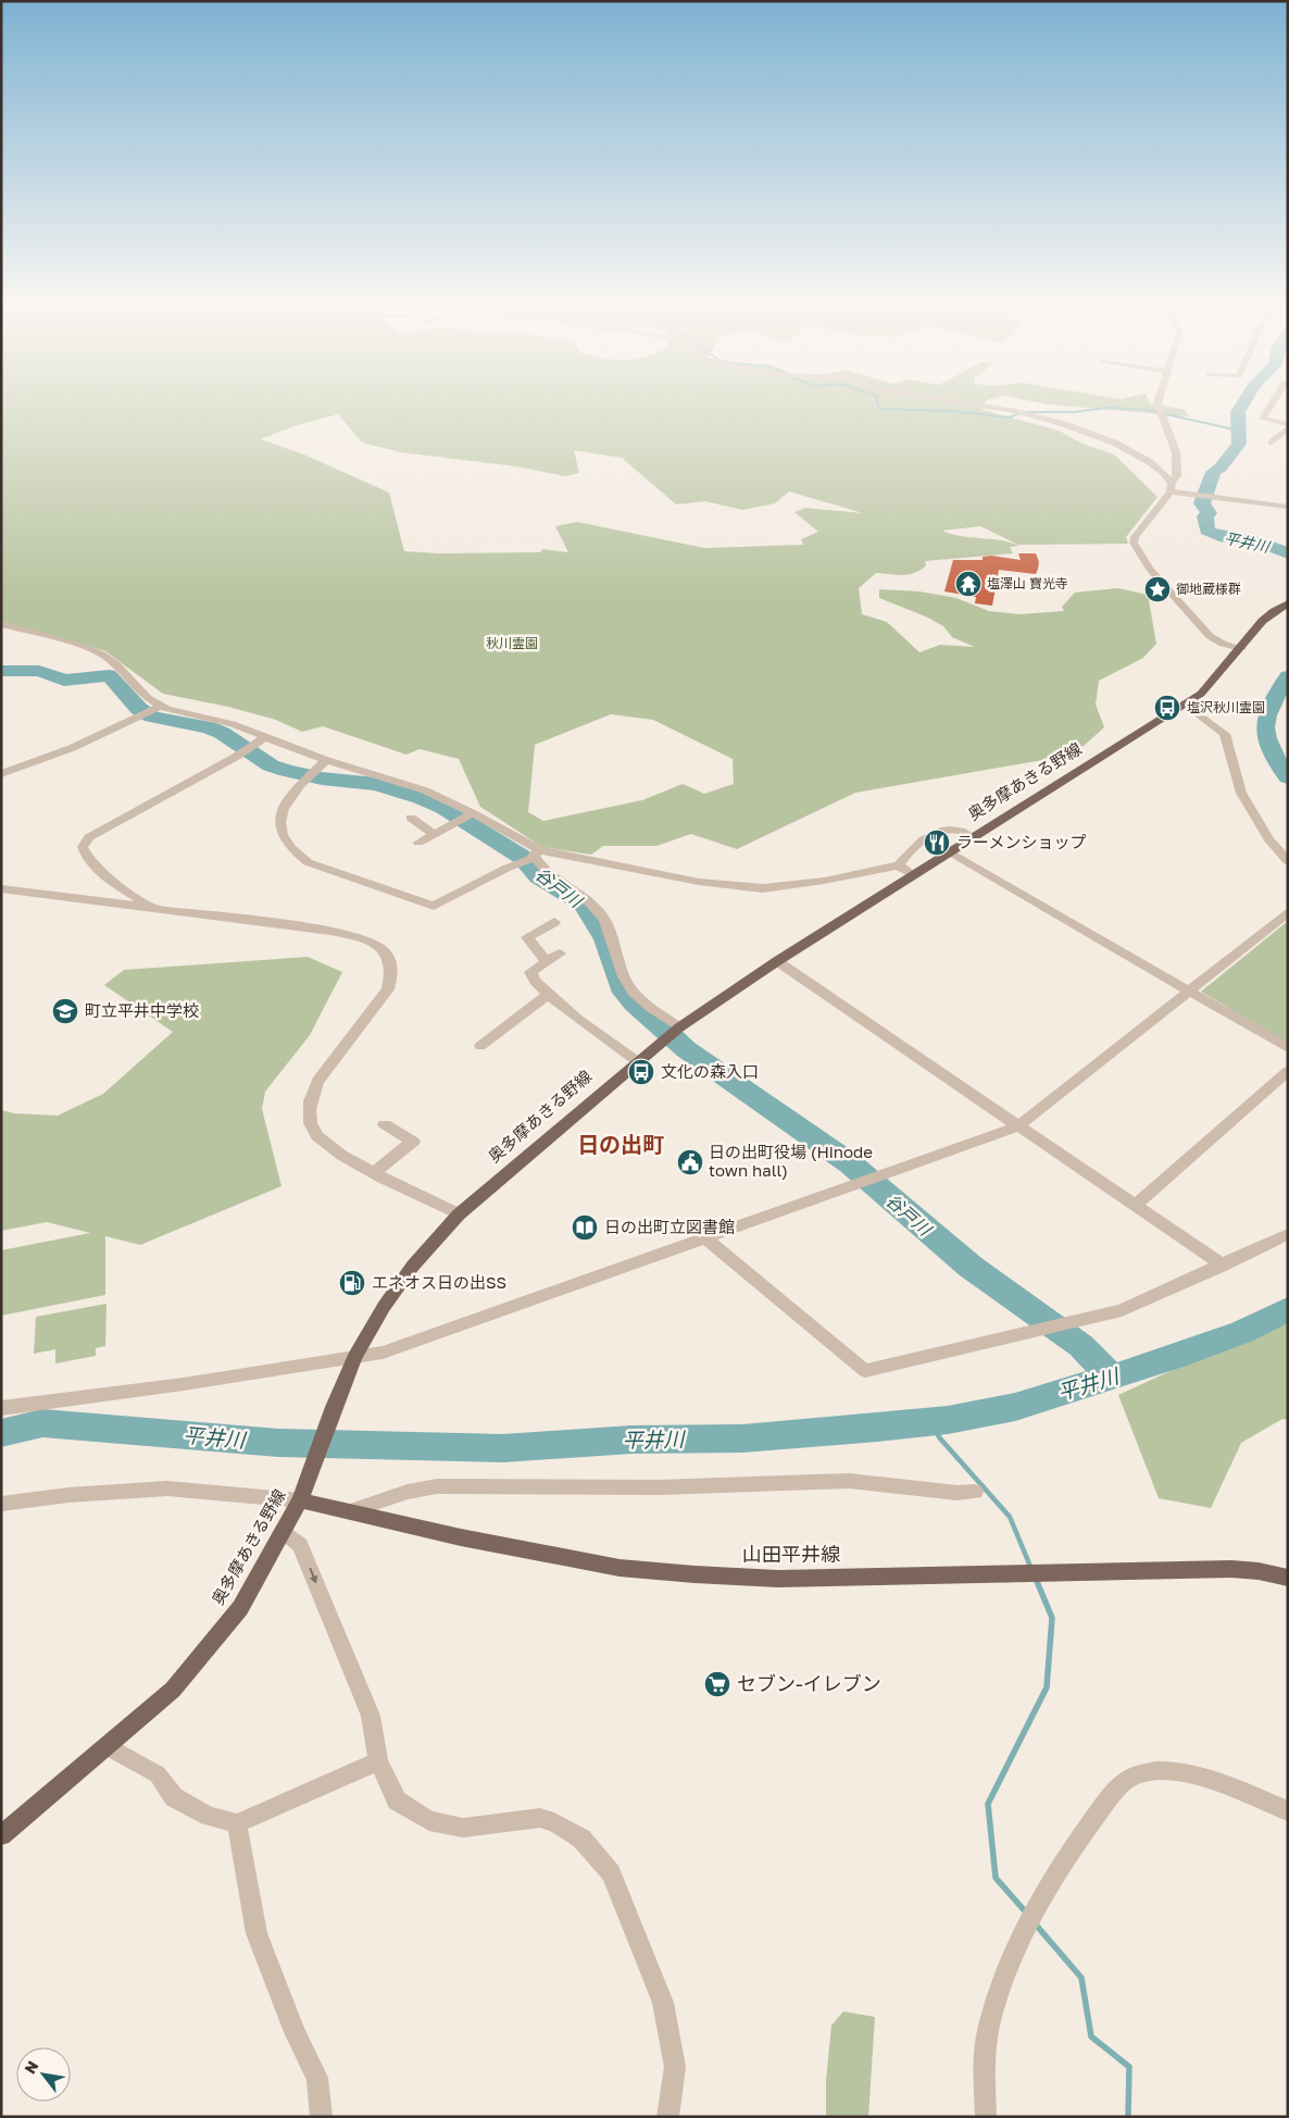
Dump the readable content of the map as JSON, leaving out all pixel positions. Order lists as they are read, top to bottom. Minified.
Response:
{"streets":{"main road":["奥多摩あきる野線","山田平井線"]},"crossings":[["奥多摩あきる野線","山田平井線"]],"districts":["日の出町"],"water":["平井川","谷戸川"],"parks":["秋川霊園"],"places":{"temple":["塩澤山 寶光寺"],"place":["御地蔵様群"],"bus stop":["塩沢秋川霊園","文化の森入口"],"restaurant":["ラーメンショップ"],"school or university":["町立平井中学校"],"public building":["日の出町役場 (Hinode town hall)"],"library":["日の出町立図書館"],"fuel station":["エネオス日の出SS"],"supermarket":["セブン-イレブン"]},"north":"top left"}
